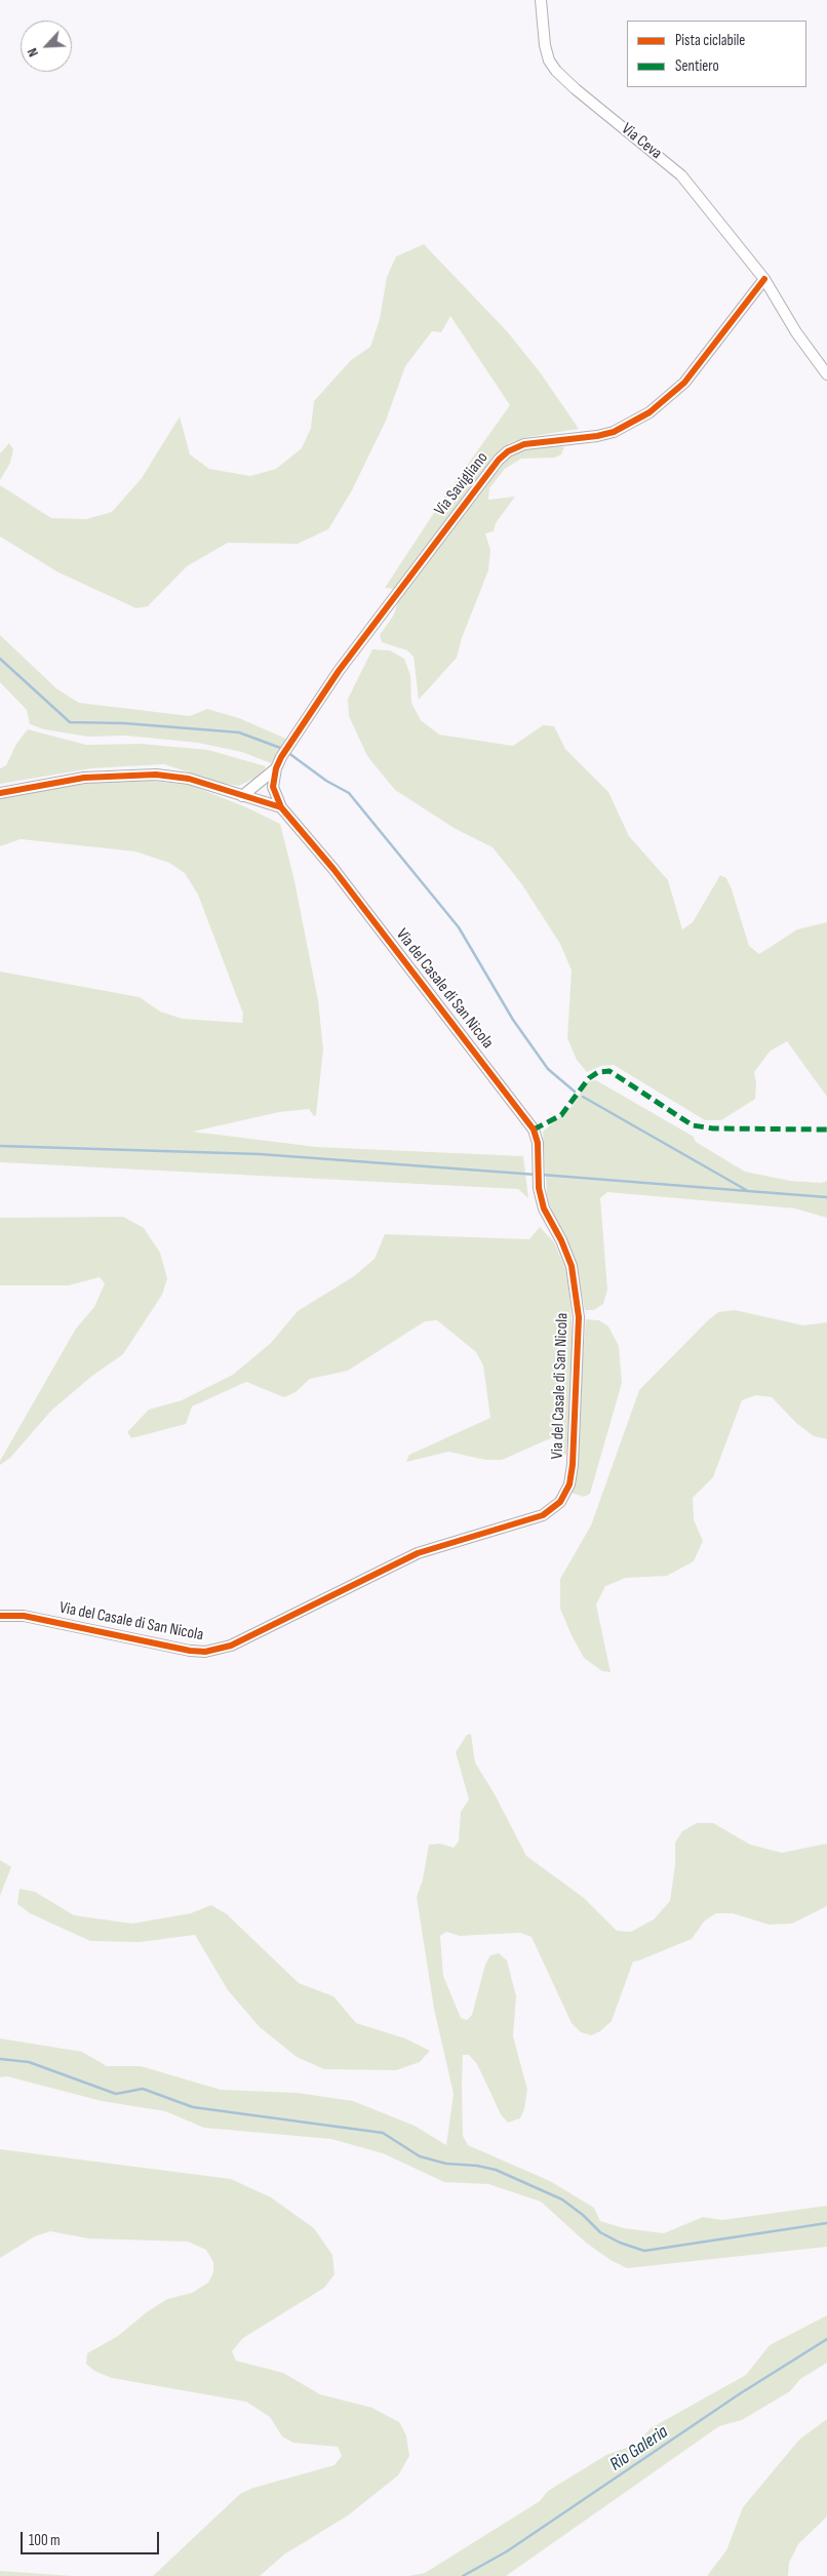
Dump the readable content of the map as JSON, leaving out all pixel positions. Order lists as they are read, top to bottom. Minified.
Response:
{"streets":{"street":["Via Ceva","Via Savigliano","Via del Casale di San Nicola"]},"crossings":[["Via Ceva","Via Savigliano"],["Via Savigliano","Via del Casale di San Nicola"]],"water":["Rio Galeria"],"legend":["Pista ciclabile","Sentiero"],"scale_bar":"100 m","north":"bottom left"}
